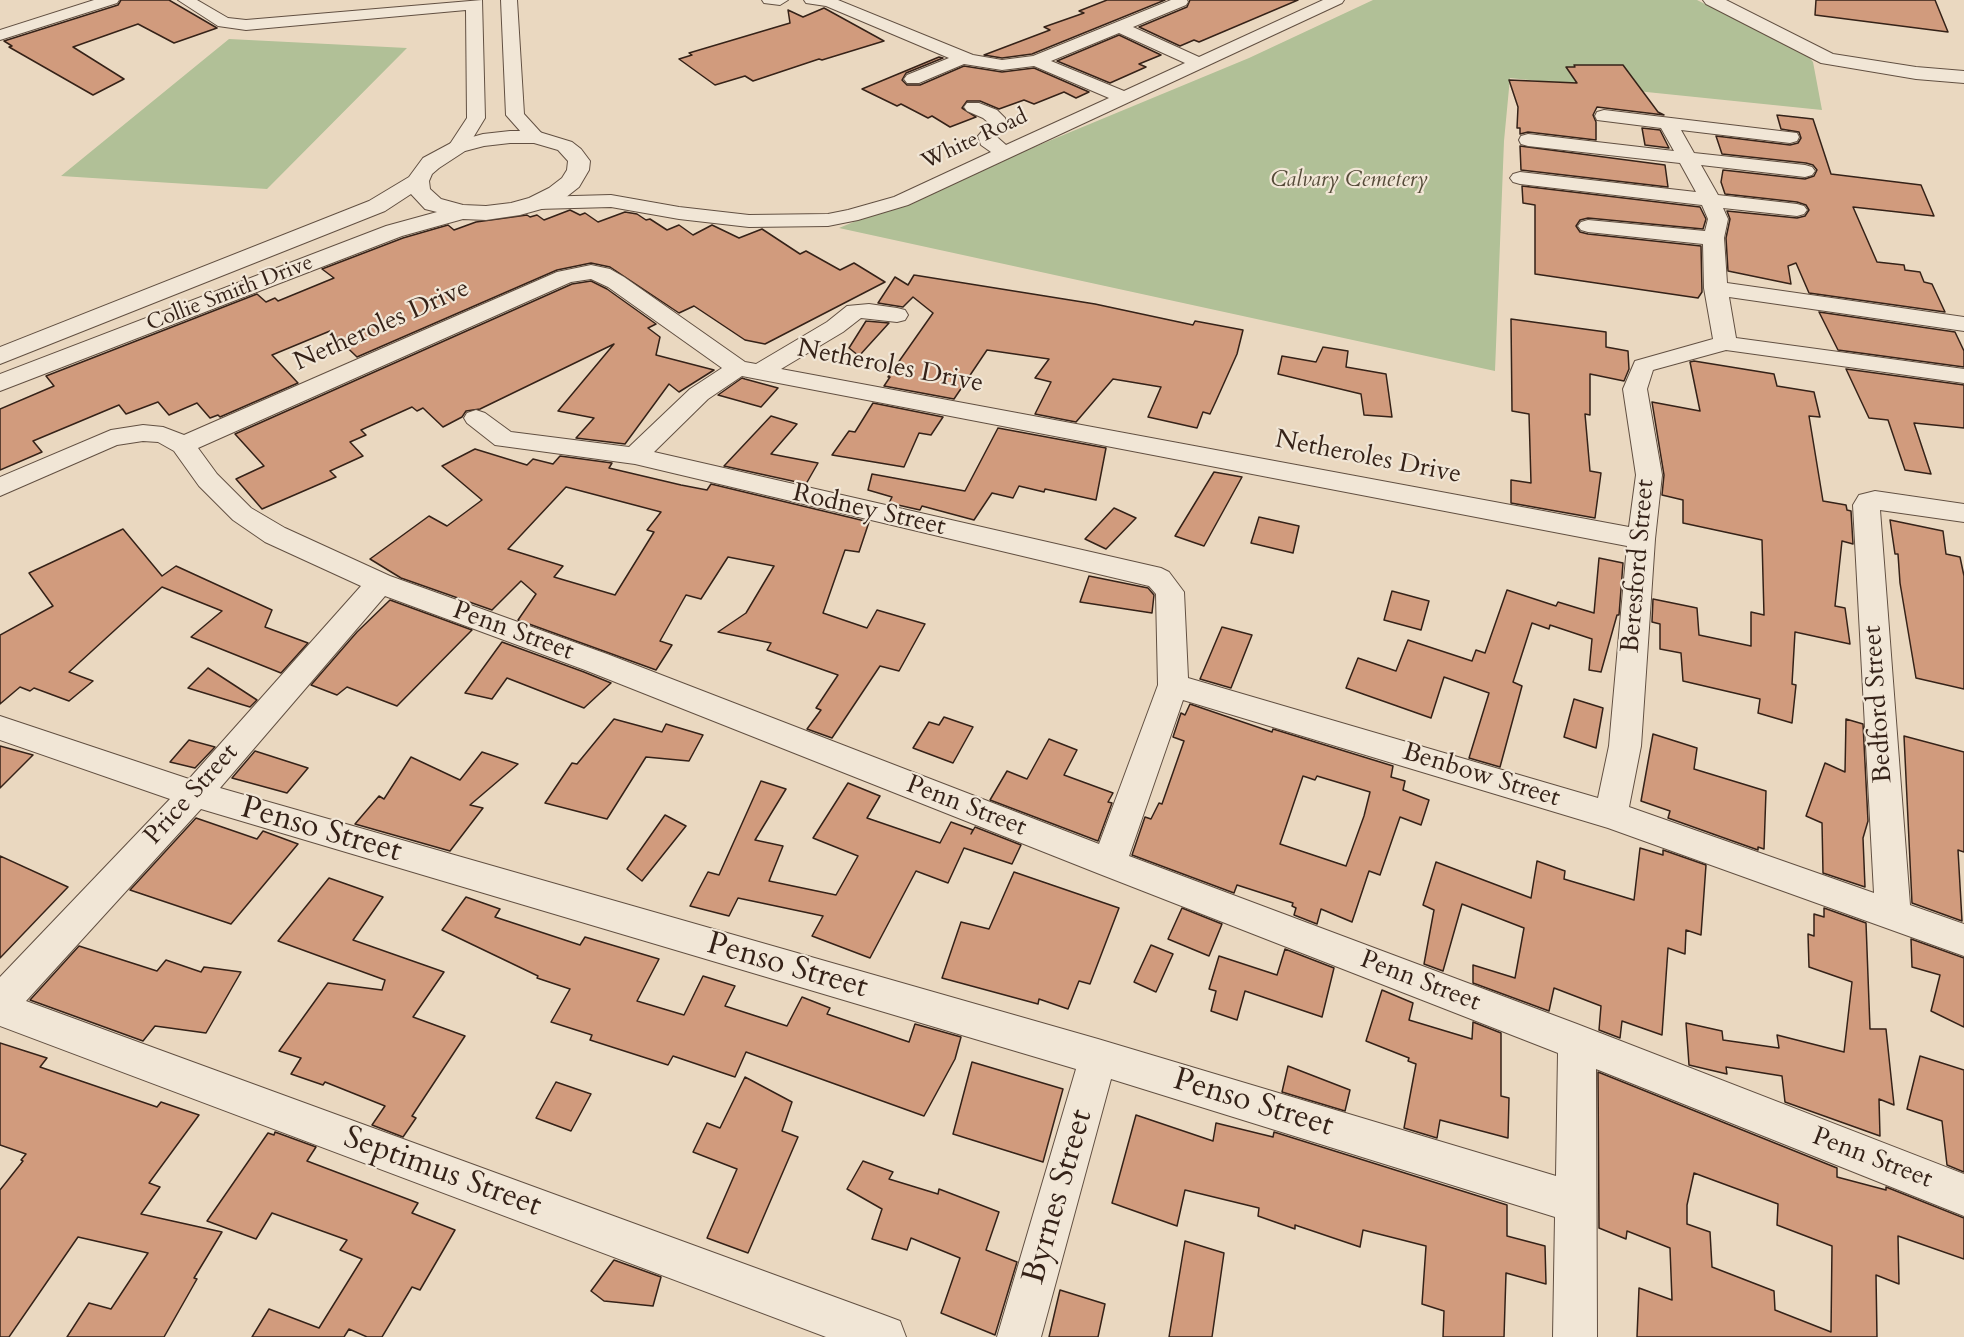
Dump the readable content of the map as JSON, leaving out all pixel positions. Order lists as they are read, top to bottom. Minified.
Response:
{"streets":{"street":["White Road","Collie Smith Drive","Netheroles Drive","Rodney Street","Beresford Street","Penn Street","Bedford Street","Benbow Street","Price Street","Penso Street","Septimus Street","Byrnes Street"]},"crossings":[["White Road","Collie Smith Drive"],["Netheroles Drive","Beresford Street"],["Netheroles Drive","Penn Street"],["Rodney Street","Benbow Street"],["Beresford Street","Benbow Street"],["Penn Street","Price Street"],["Bedford Street","Benbow Street"],["Price Street","Penso Street"],["Penso Street","Byrnes Street"]],"parks":["Calvary Cemetery"]}
